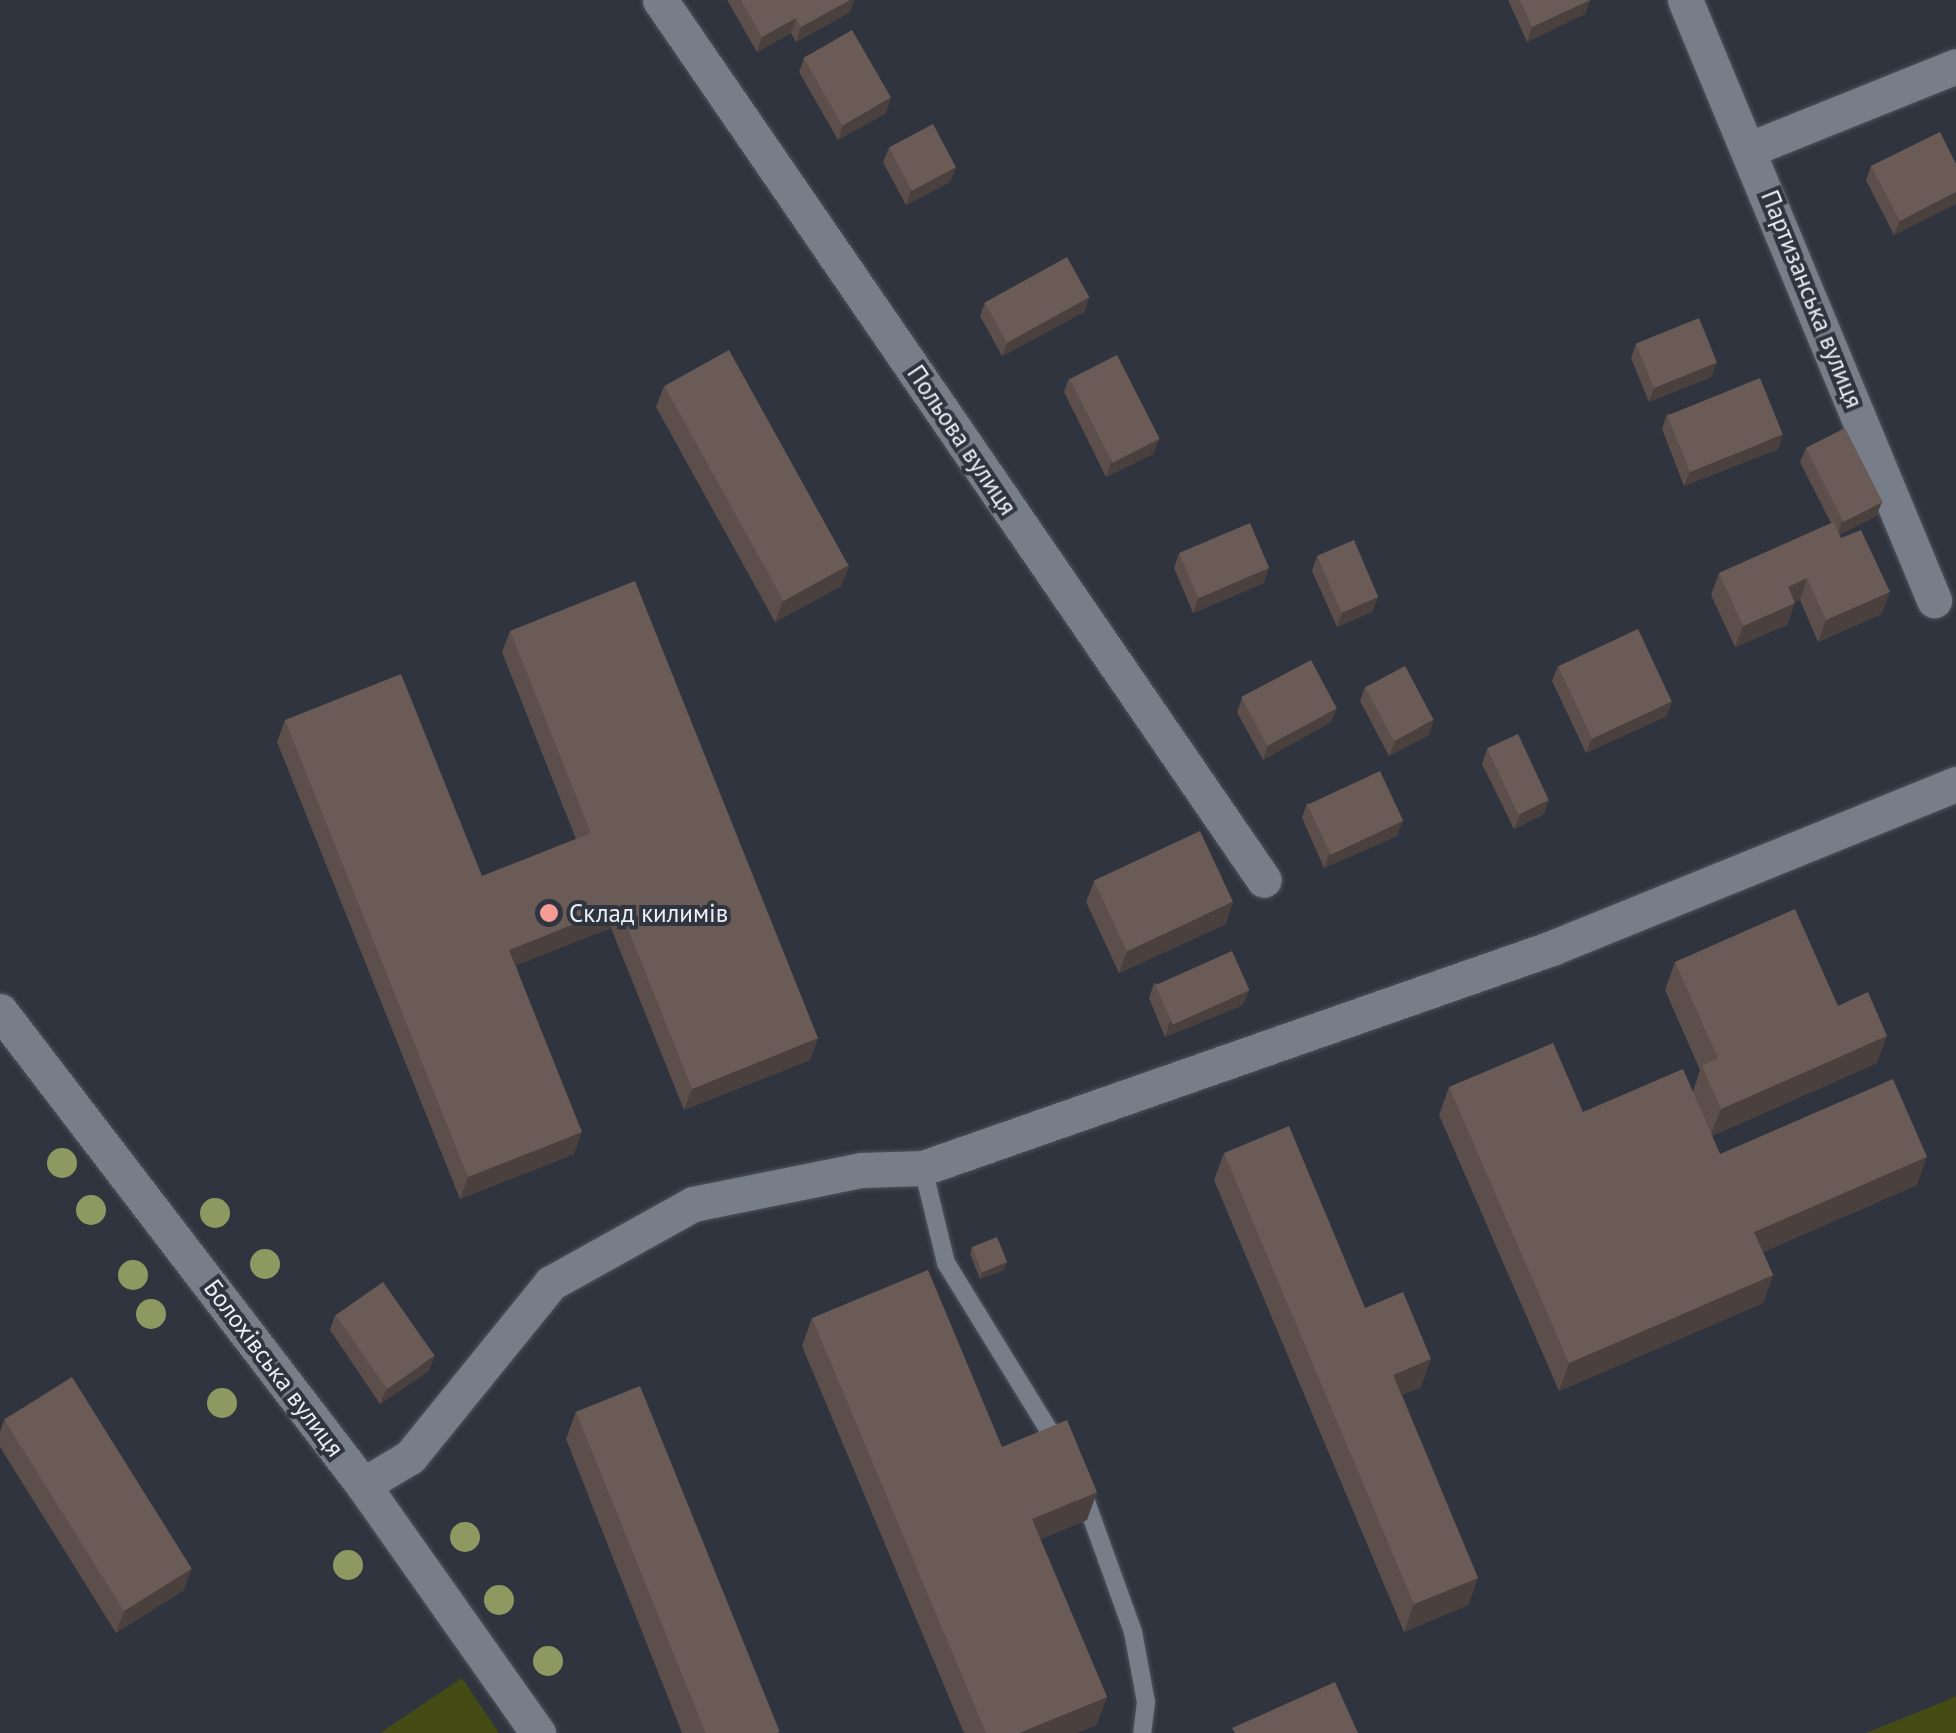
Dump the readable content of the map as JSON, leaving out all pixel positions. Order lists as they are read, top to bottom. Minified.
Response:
{"streets":{"street":["Партизанська вулиця","Польова вулиця","Болохівська вулиця"]},"places":["Склад килимів"]}
